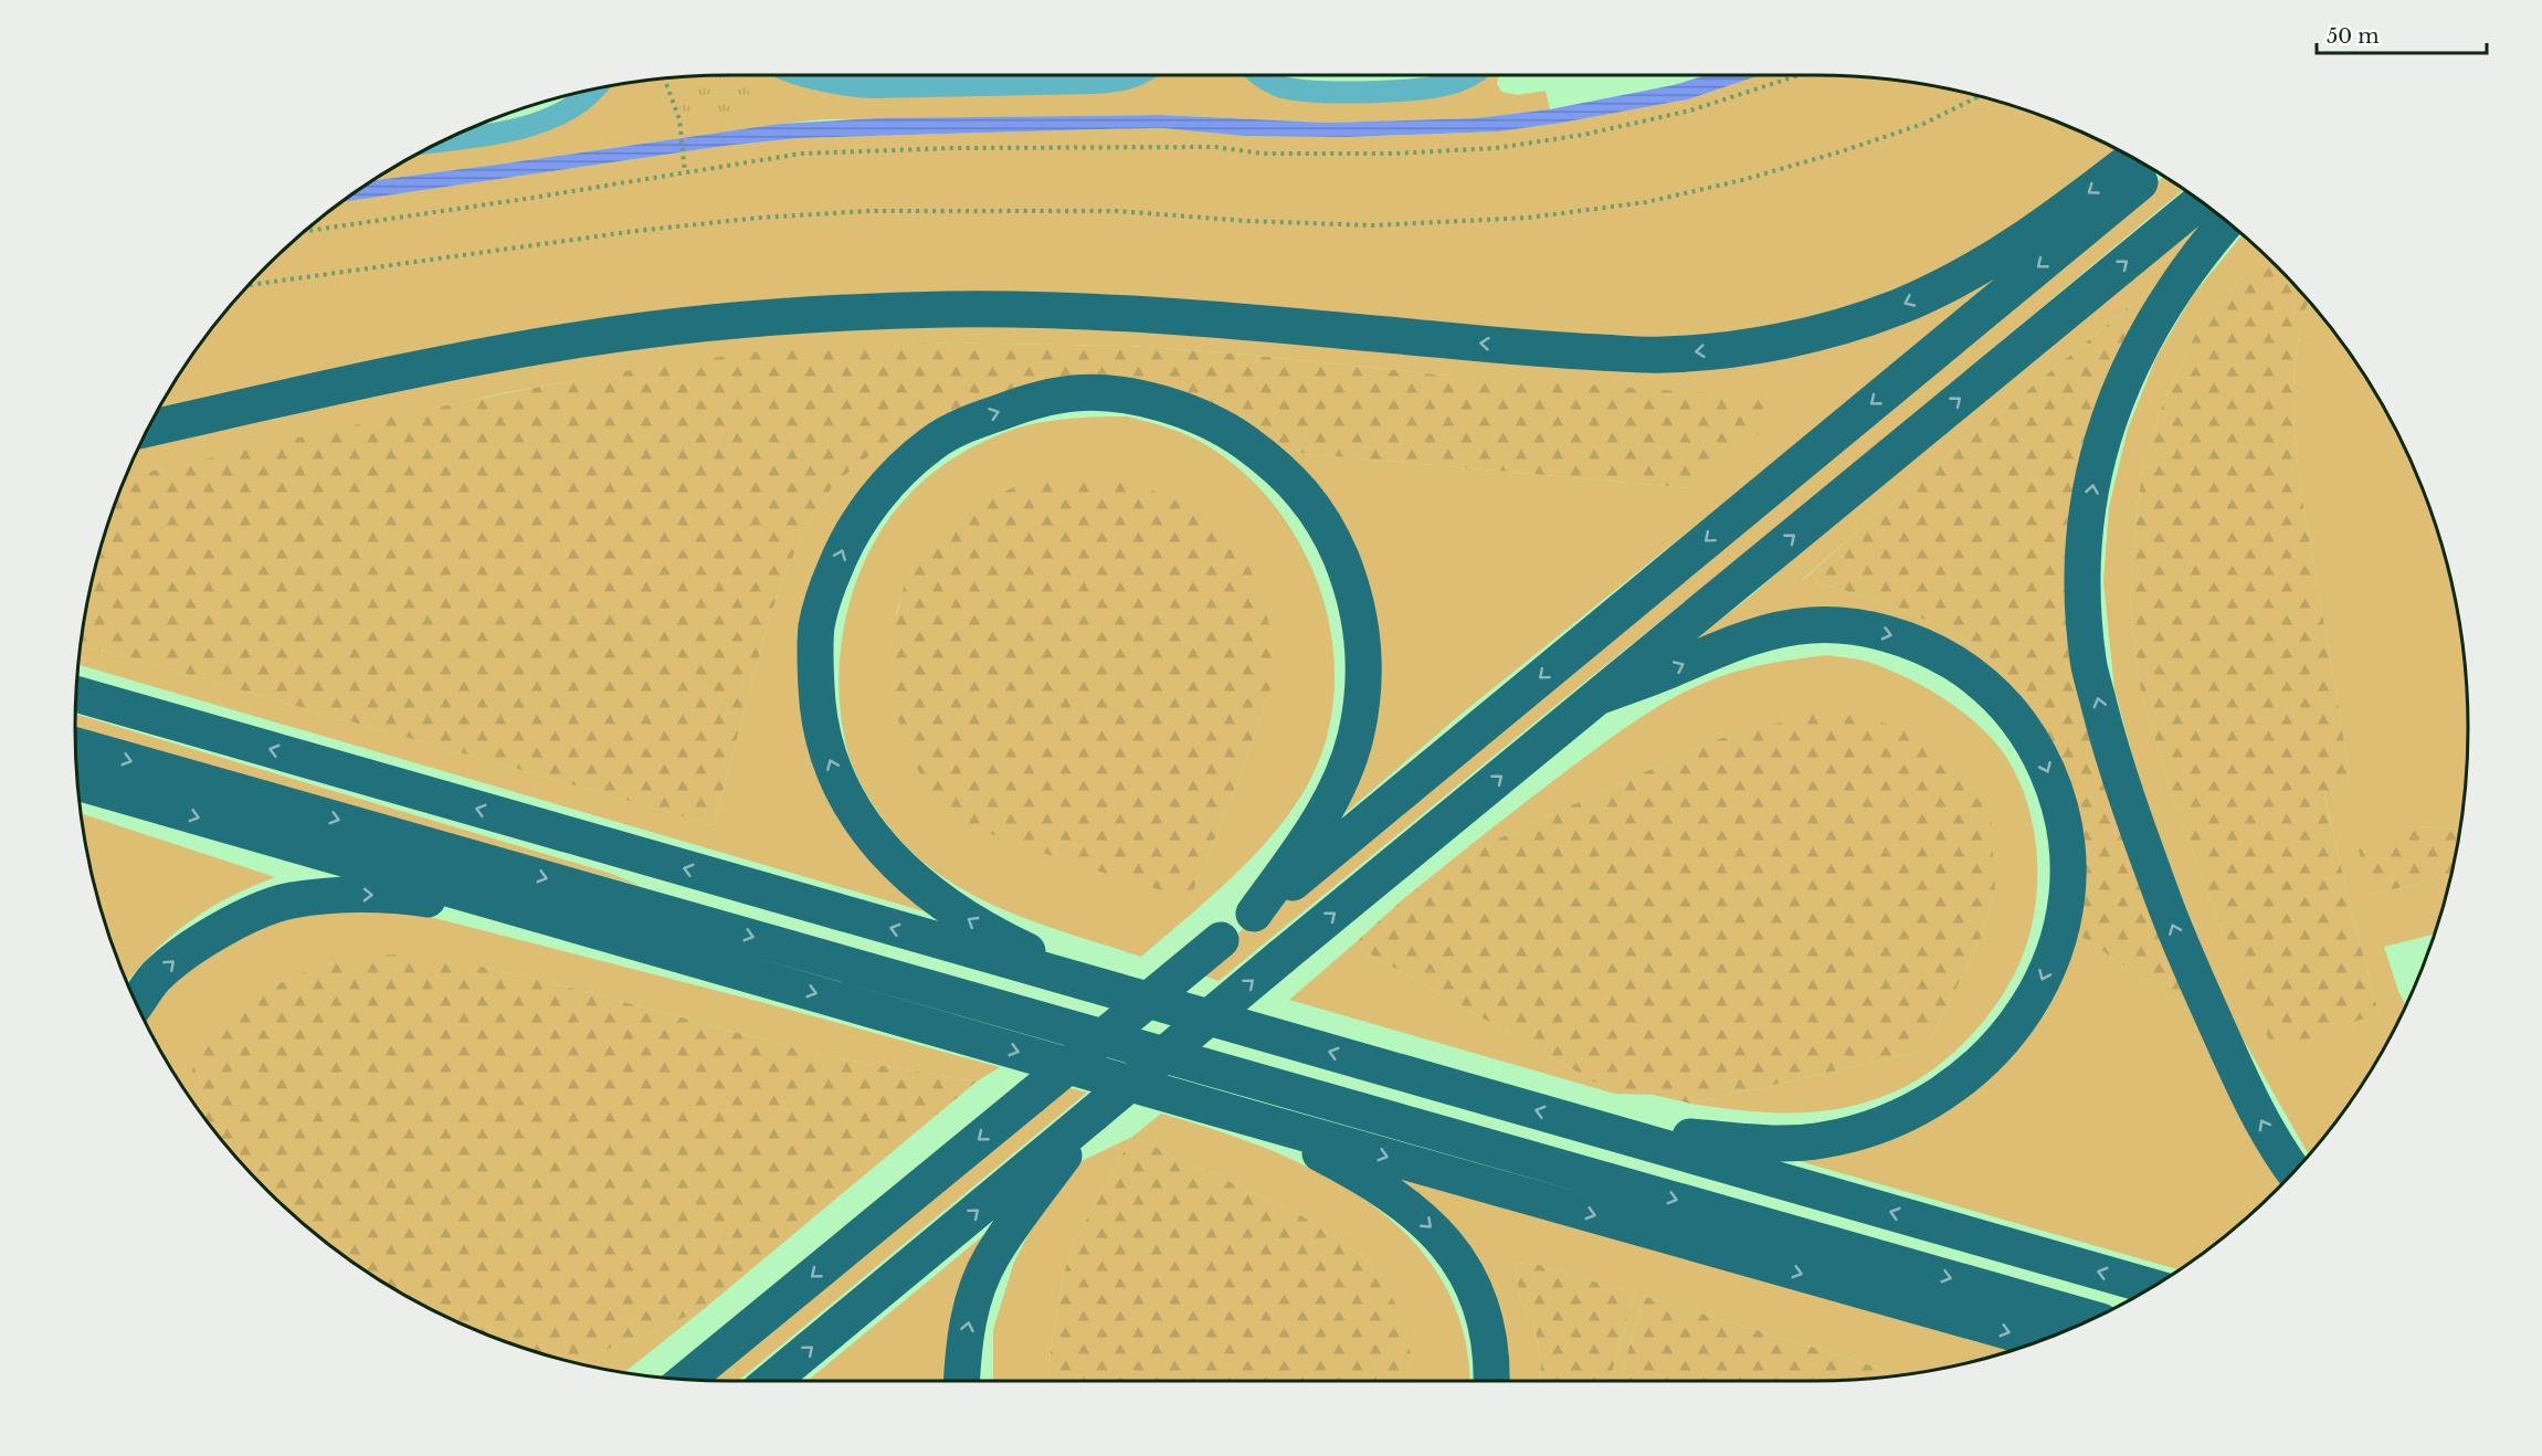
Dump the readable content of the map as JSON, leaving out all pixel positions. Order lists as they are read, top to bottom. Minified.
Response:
{"scale_bar":"50 m"}
